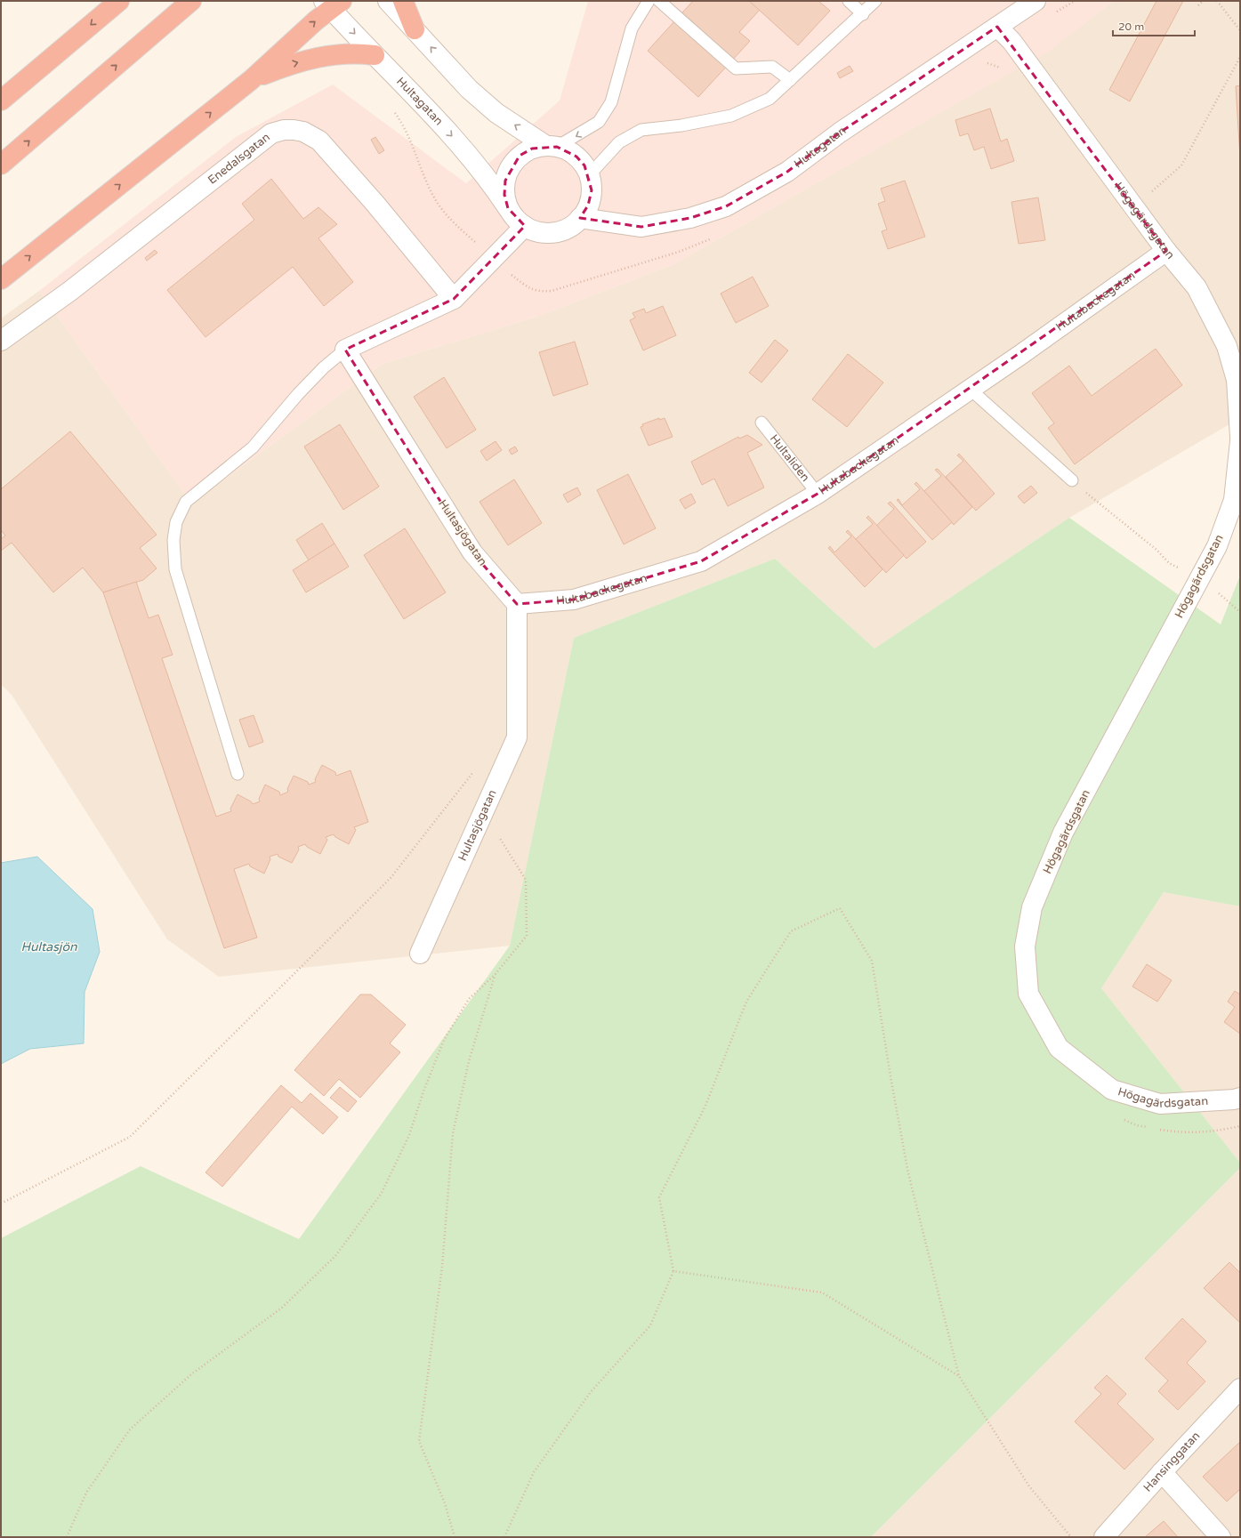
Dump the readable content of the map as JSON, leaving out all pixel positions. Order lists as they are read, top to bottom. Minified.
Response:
{"streets":{"street":["Hultagatan","Enedalsgatan","Högagärdsgatan","Hultabackegatan","Hultasjögatan","Hansinggatan"],"lane":["Hultaliden"]},"crossings":[["Hultagatan","Högagärdsgatan"],["Högagärdsgatan","Hultabackegatan"],["Hultabackegatan","Hultaliden"],["Hultabackegatan","Hultasjögatan"]],"water":["Hultasjön"],"scale_bar":"20 m"}
